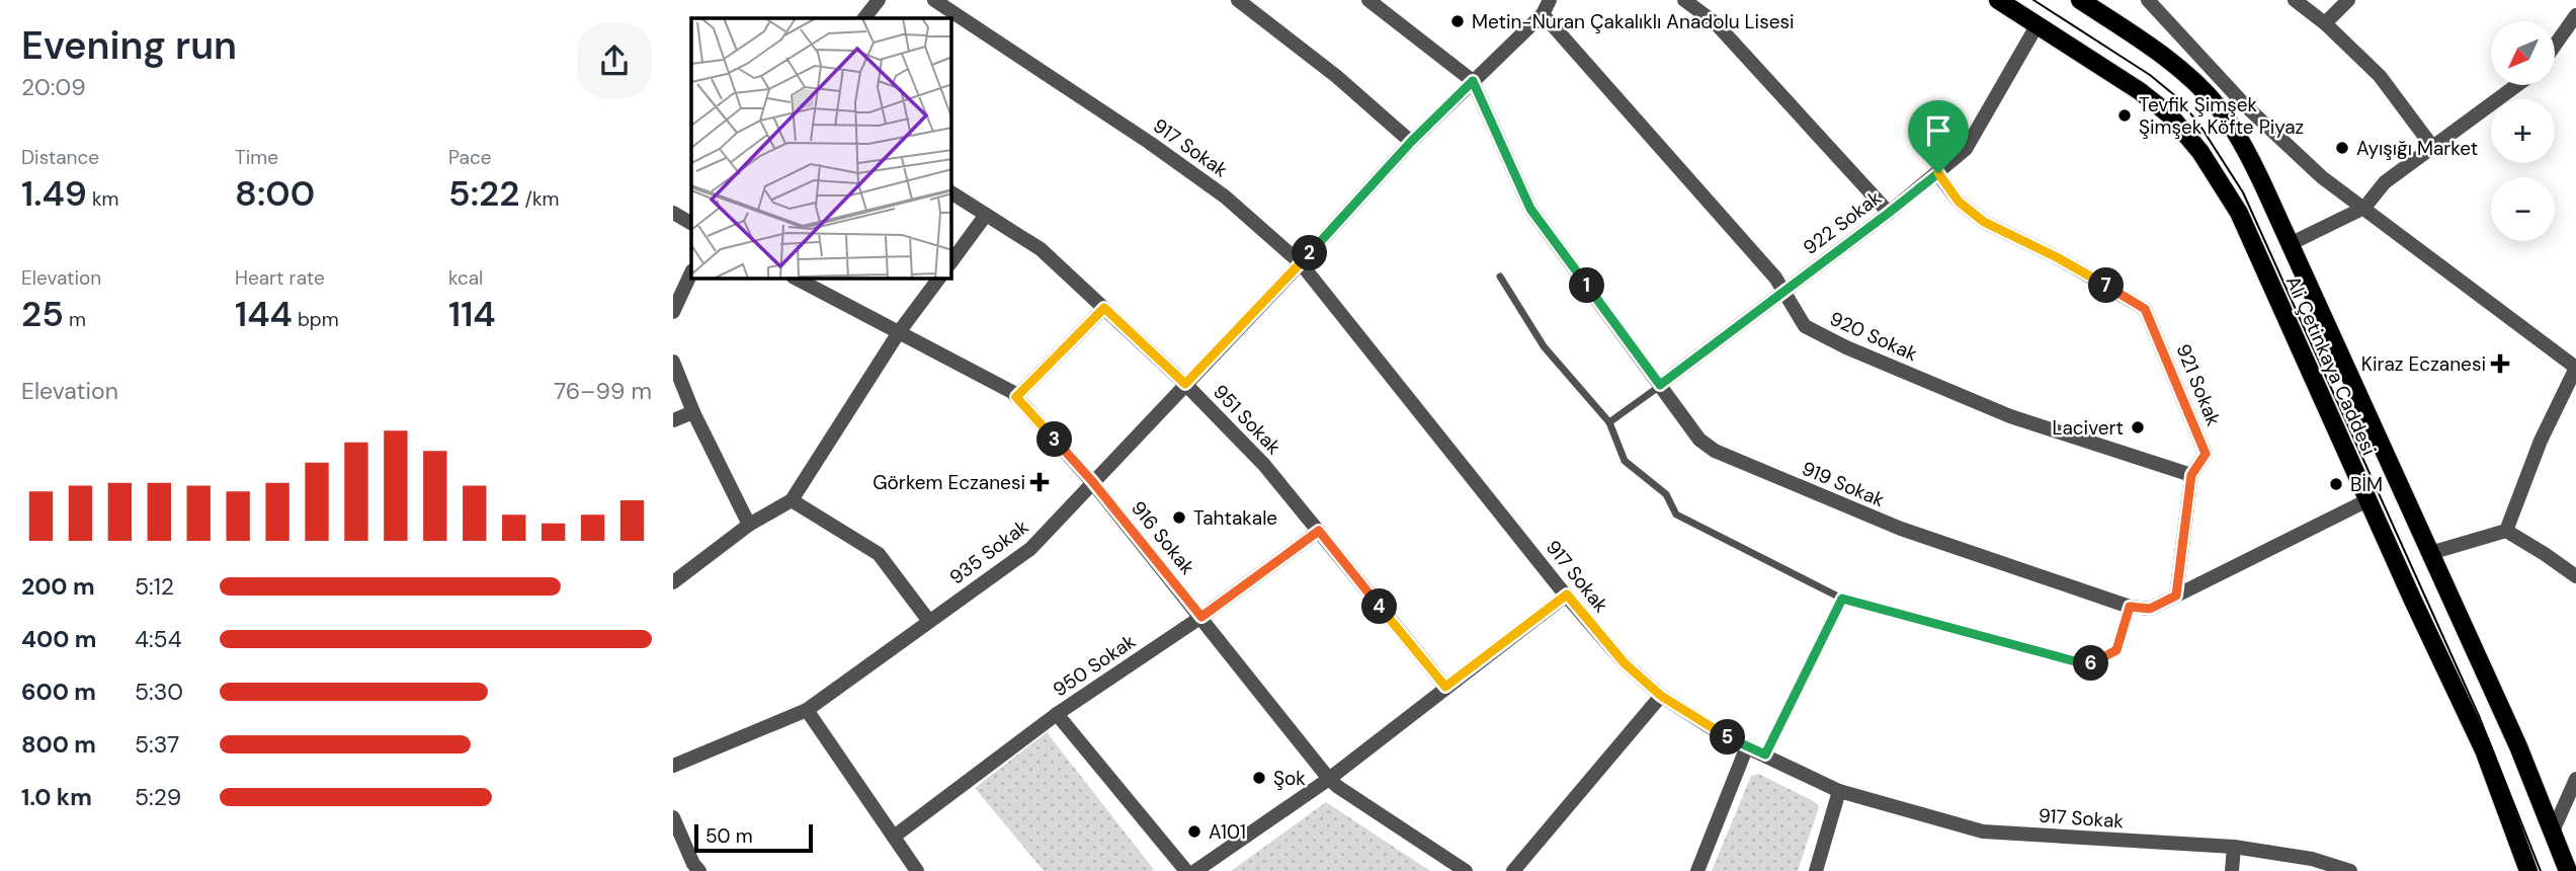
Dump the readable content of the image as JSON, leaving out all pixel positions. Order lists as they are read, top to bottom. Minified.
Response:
{"streets":{"main road":["Ali Çetinkaya Caddesi"],"street":["917 Sokak","922 Sokak","920 Sokak","921 Sokak","951 Sokak","919 Sokak","916 Sokak","935 Sokak","950 Sokak"]},"crossings":[["917 Sokak","935 Sokak"],["922 Sokak","920 Sokak"],["922 Sokak","Ali Çetinkaya Caddesi"],["922 Sokak","921 Sokak"],["922 Sokak","919 Sokak"],["920 Sokak","921 Sokak"],["920 Sokak","935 Sokak"],["Ali Çetinkaya Caddesi","919 Sokak"],["921 Sokak","919 Sokak"],["951 Sokak","935 Sokak"],["951 Sokak","950 Sokak"],["919 Sokak","935 Sokak"],["916 Sokak","935 Sokak"],["916 Sokak","950 Sokak"]],"places":{"other":["Metin-Nuran Çakalıklı Anadolu Lisesi","Tevfik Şimşek Şimşek Köfte Piyaz","Ayışığı Market","Lacivert","BİM","Tahtakale","Şok","A101"],"health":["Kiraz Eczanesi","Görkem Eczanesi"]},"scale_bar":"50 m","north":"bottom left","page":{"heading":["Evening run","20:09"],"map_buttons":["+","−"],"stats":[["Distance","1.49 km"],["Time","8:00"],["Pace","5:22 /km"],["Elevation","25 m"],["Heart rate","144 bpm"],["kcal","114"]],"pins":["2","1","7","3","4","6","5"],"chart":["Elevation","76–99 m"],"list":[{"name":"200 m","note":"5:12"},{"name":"400 m","note":"4:54"},{"name":"600 m","note":"5:30"},{"name":"800 m","note":"5:37"},{"name":"1.0 km","note":"5:29"}],"scale":"50 m"}}
